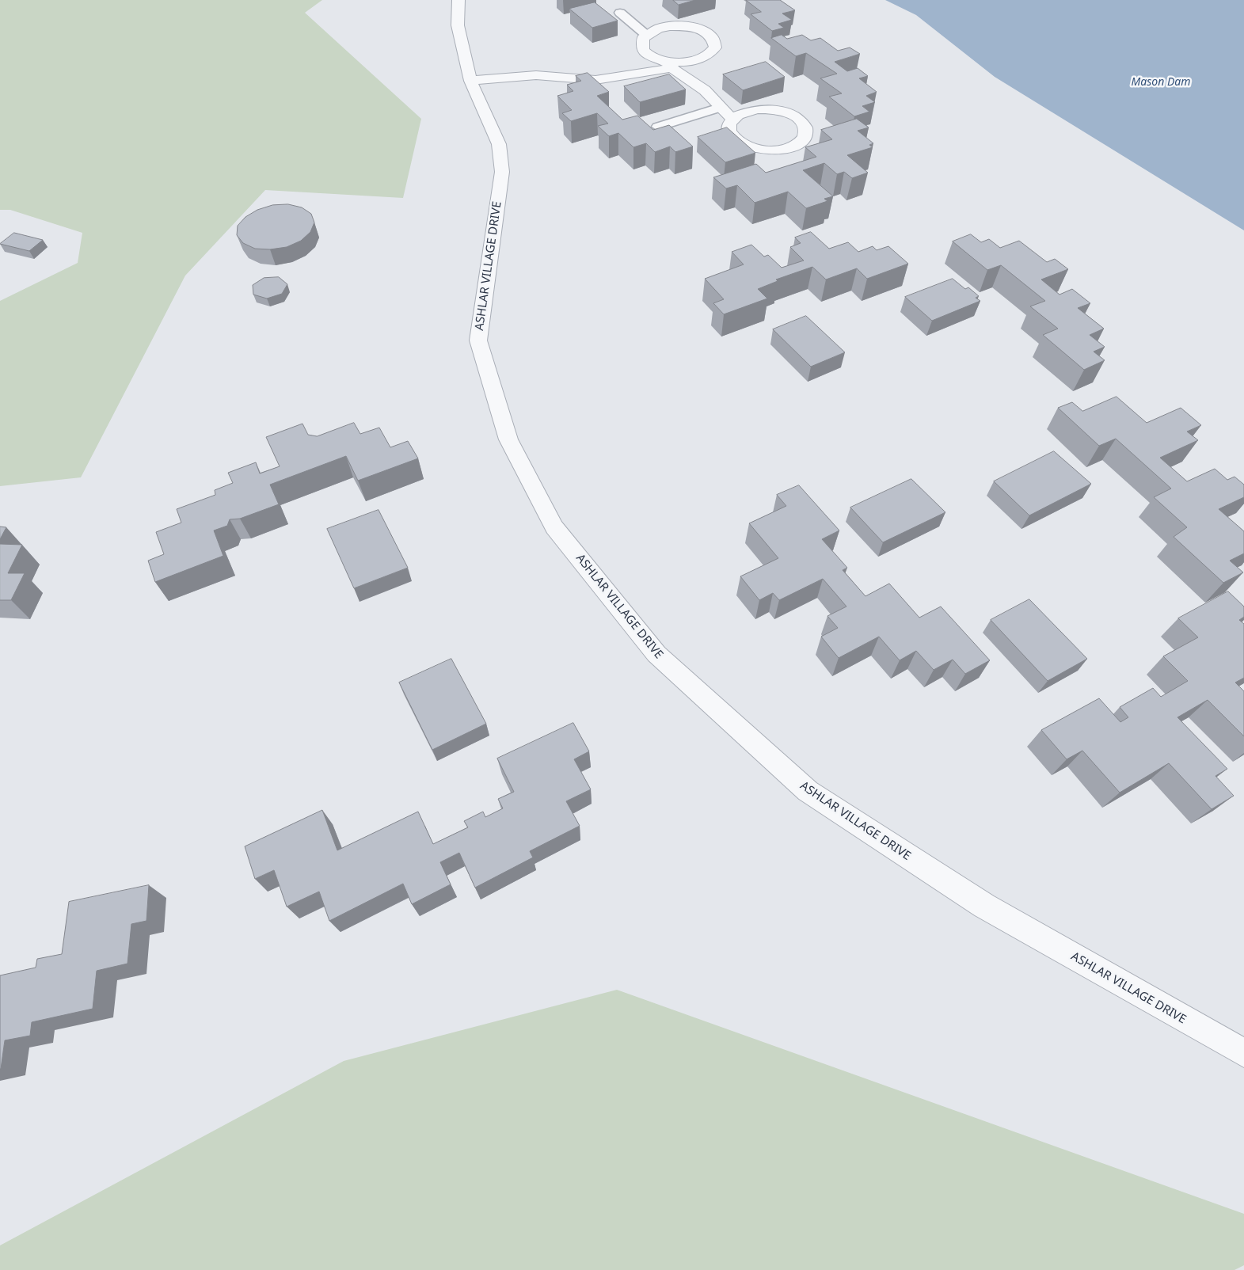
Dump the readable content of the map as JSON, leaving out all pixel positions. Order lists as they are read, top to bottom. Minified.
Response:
{"streets":{"street":["ASHLAR VILLAGE DRIVE"]},"water":["Mason Dam"]}
